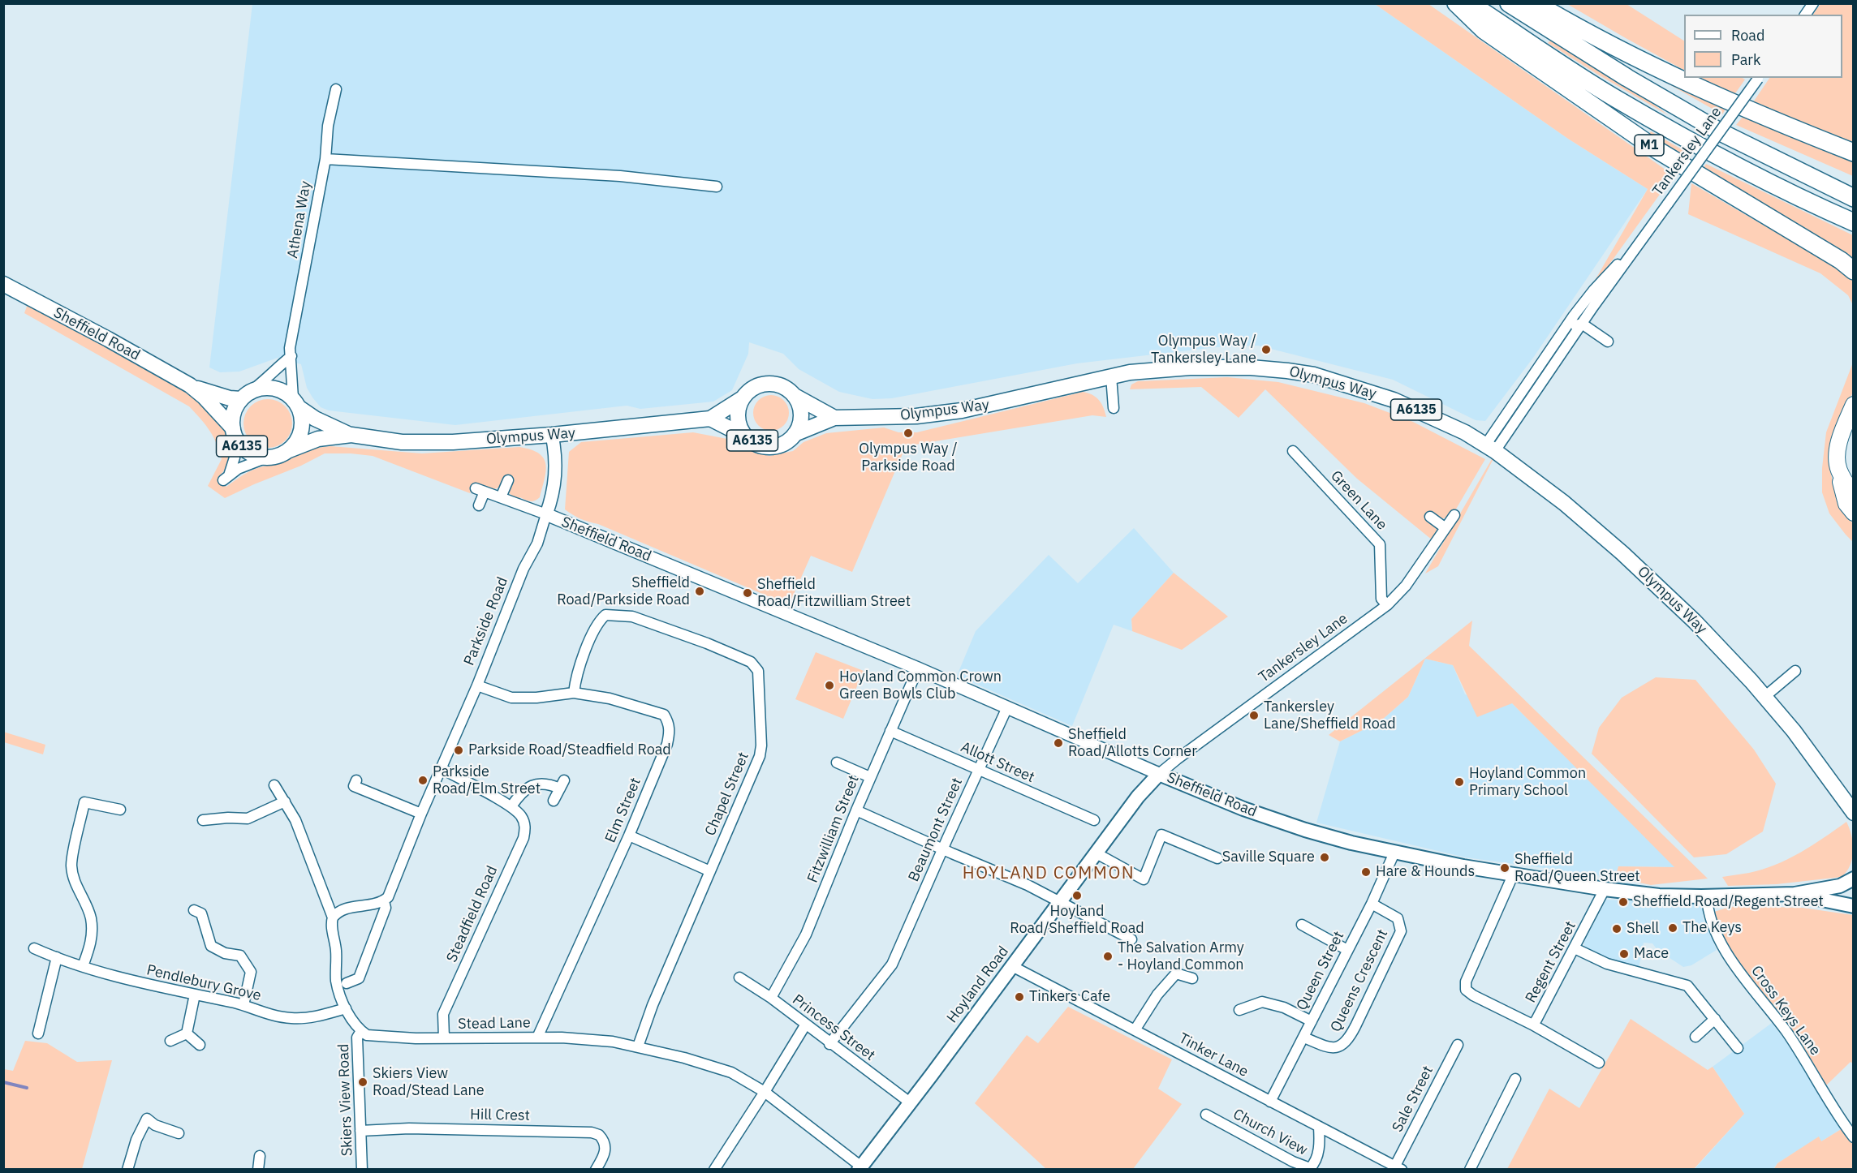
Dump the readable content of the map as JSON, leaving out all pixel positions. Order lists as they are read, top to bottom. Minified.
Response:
{"streets":{"highway":["M1"],"main road":["Sheffield Road","Olympus Way","A6135","Hoyland Road"],"street":["Tankersley Lane","Athena Way","Green Lane","Parkside Road","Allott Street","Chapel Street","Elm Street","Fitzwilliam Street","Beaumont Street","Steadfield Road","Regent Street","Queen Street","Queens Crescent","Pendlebury Grove","Cross Keys Lane","Stead Lane","Princess Street","Tinker Lane","Sale Street","Skiers View Road","Hill Crest","Church View"]},"crossings":[["Tankersley Lane","Sheffield Road"],["Tankersley Lane","Olympus Way"],["Tankersley Lane","Green Lane"],["Tankersley Lane","Hoyland Road"],["Athena Way","Sheffield Road"],["Athena Way","Olympus Way"],["Athena Way","A6135"],["Sheffield Road","Olympus Way"],["Sheffield Road","A6135"],["Sheffield Road","Parkside Road"],["Sheffield Road","Fitzwilliam Street"],["Sheffield Road","Beaumont Street"],["Sheffield Road","Regent Street"],["Sheffield Road","Queen Street"],["Sheffield Road","Hoyland Road"],["Sheffield Road","Cross Keys Lane"],["Olympus Way","A6135"],["Olympus Way","Parkside Road"],["Parkside Road","Elm Street"],["Parkside Road","Steadfield Road"],["Allott Street","Fitzwilliam Street"],["Allott Street","Beaumont Street"],["Chapel Street","Elm Street"],["Chapel Street","Stead Lane"],["Elm Street","Stead Lane"],["Fitzwilliam Street","Princess Street"],["Beaumont Street","Princess Street"],["Steadfield Road","Stead Lane"],["Queen Street","Queens Crescent"],["Queen Street","Tinker Lane"],["Hoyland Road","Stead Lane"],["Hoyland Road","Princess Street"],["Hoyland Road","Tinker Lane"],["Stead Lane","Skiers View Road"],["Tinker Lane","Sale Street"],["Tinker Lane","Church View"],["Skiers View Road","Hill Crest"]],"districts":["HOYLAND COMMON"],"places":["Olympus Way / Tankersley Lane","Olympus Way / Parkside Road","Sheffield Road/Parkside Road","Sheffield Road/Fitzwilliam Street","Hoyland Common Crown Green Bowls Club","Tankersley Lane/Sheffield Road","Sheffield Road/Allotts Corner","Parkside Road/Steadfield Road","Parkside Road/Elm Street","Hoyland Common Primary School","Saville Square","Sheffield Road/Queen Street","Hare & Hounds","Hoyland Road/Sheffield Road","Sheffield Road/Regent Street","The Keys","Shell","Mace","The Salvation Army - Hoyland Common","Tinkers Cafe","Skiers View Road/Stead Lane"],"legend":["Road","Park"]}
